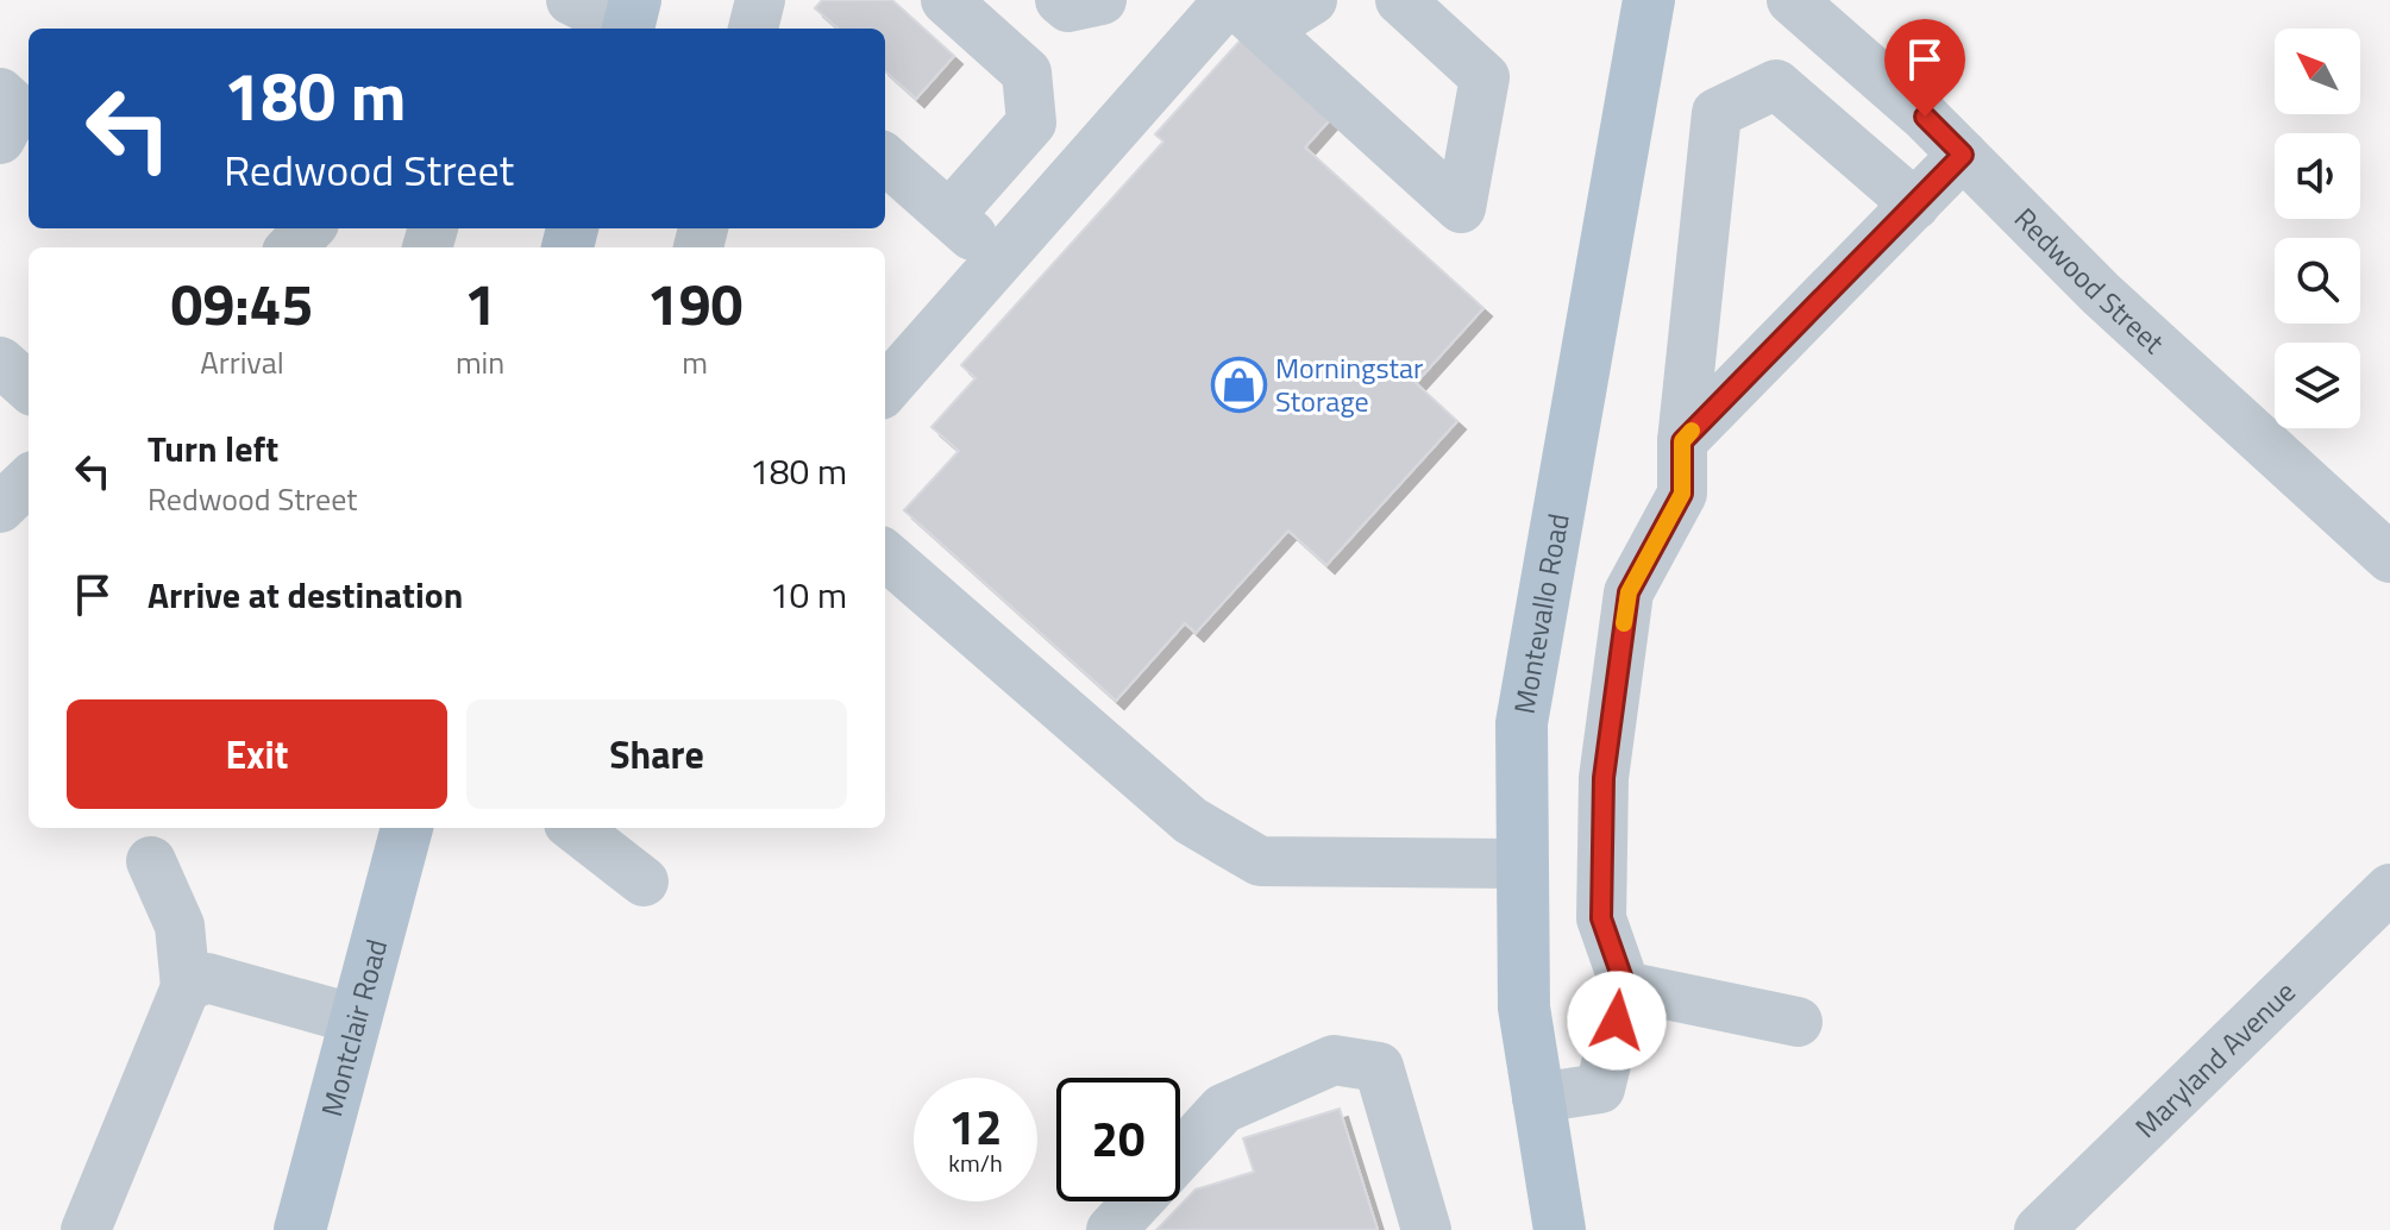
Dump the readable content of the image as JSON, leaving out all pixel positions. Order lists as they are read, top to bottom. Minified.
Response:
{"streets":{"main road":["Montevallo Road","Montclair Road"],"street":["Redwood Street","Maryland Avenue"]},"places":{"shop":["Morningstar Storage"]},"north":"top left","page":{"turn":["180 m","Redwood Street"],"eta":["09:45","Arrival","1","min","190","m"],"list":[{"name":"Turn left","note":"Redwood Street","value":"180 m"},{"name":"Arrive at destination","value":"10 m"}],"buttons":["Exit","Share"],"speed":"12 km/h","limit":"20"}}
